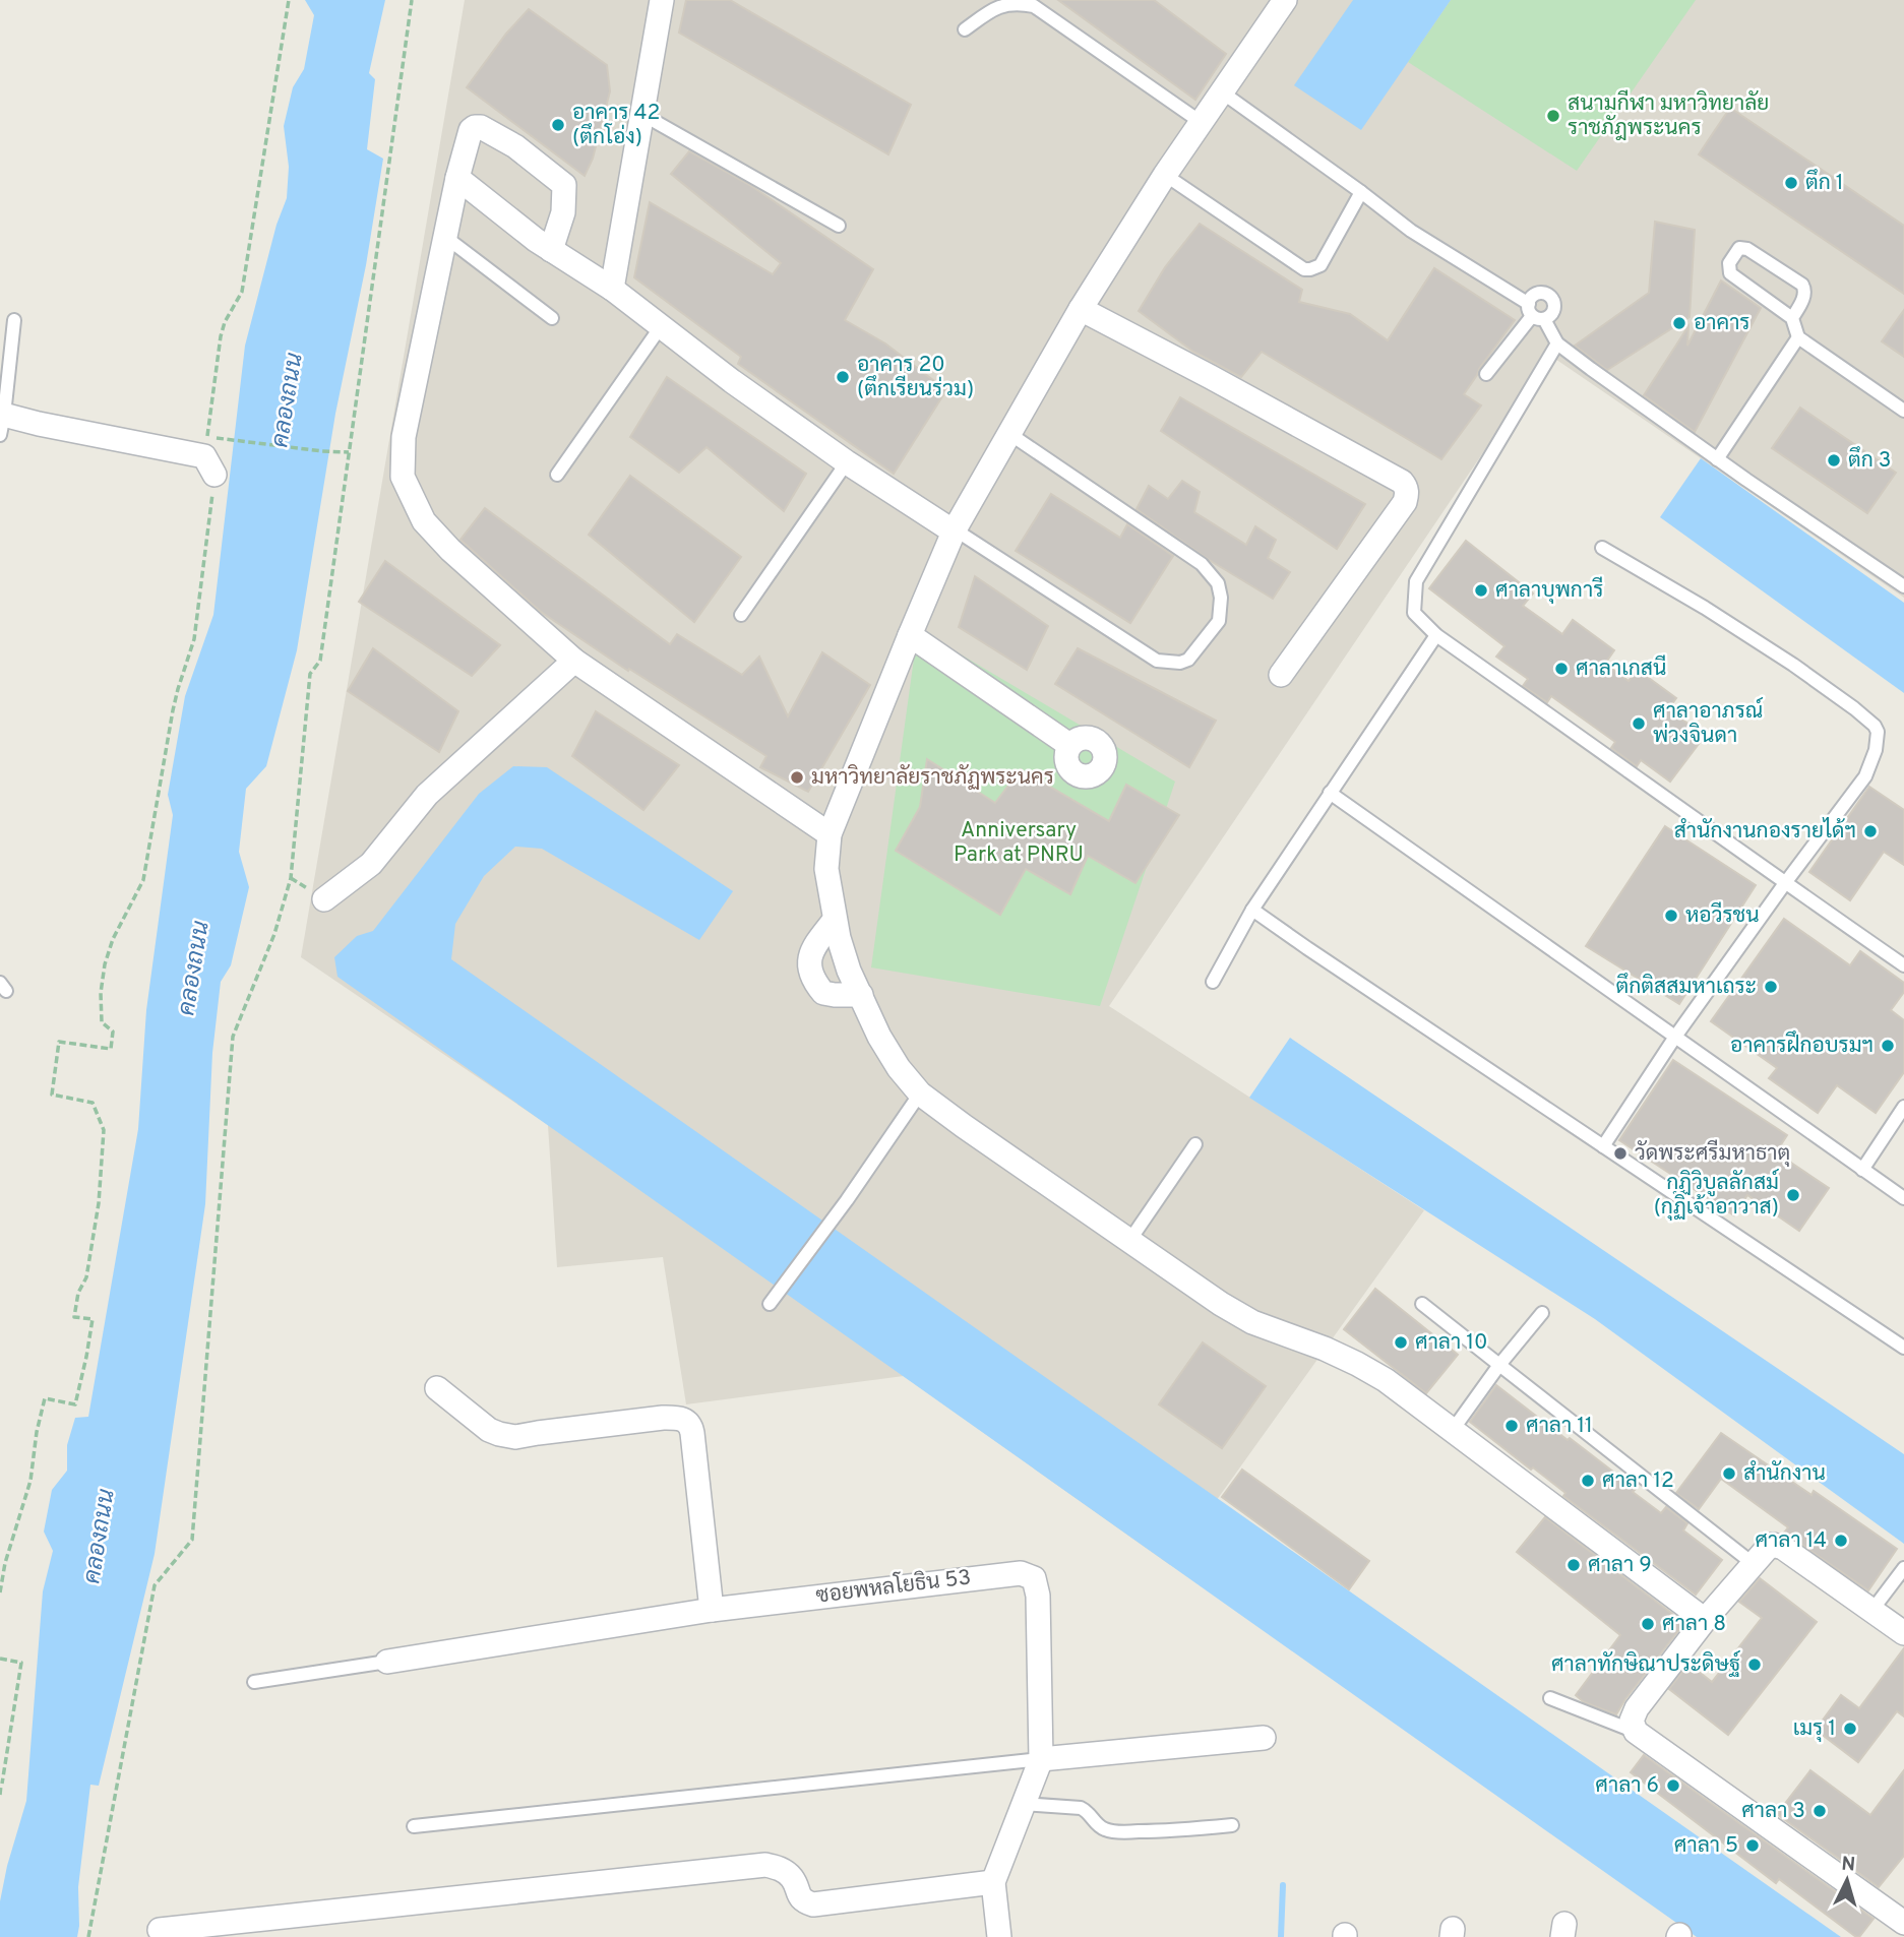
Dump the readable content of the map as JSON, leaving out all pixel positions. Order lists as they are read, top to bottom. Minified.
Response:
{"streets":{"street":["ซอยพหลโยธิน 53"]},"water":["คลองถนน"],"parks":["Anniversary Park at PNRU"],"places":["สนามกีฬา มหาวิทยาลัย ราชภัฎพระนคร","อาคาร 42 (ตึกโอ่ง)","ตึก 1","อาคาร","อาคาร 20 (ตึกเรียนร่วม)","ตึก 3","ศาลาบุพการี","ศาลาเกสนี","ศาลาอาภรณ์ พ่วงจินดา","มหาวิทยาลัยราชภัฏพระนคร","สำนักงานกองรายได้ฯ","หอวีรชน","ตึกติสสมหาเถระ","อาคารฝึกอบรมฯ","วัดพระศรีมหาธาตุ","กุฏิวิบูลลักสม์ (กุฏิเจ้าอาวาส)","ศาลา 10","ศาลา 11","สำนักงาน","ศาลา 12","ศาลา 14","ศาลา 9","ศาลา 8","ศาลาทักษิณาประดิษฐ์","เมรุ 1","ศาลา 6","ศาลา 3","ศาลา 5"],"north":"top"}
